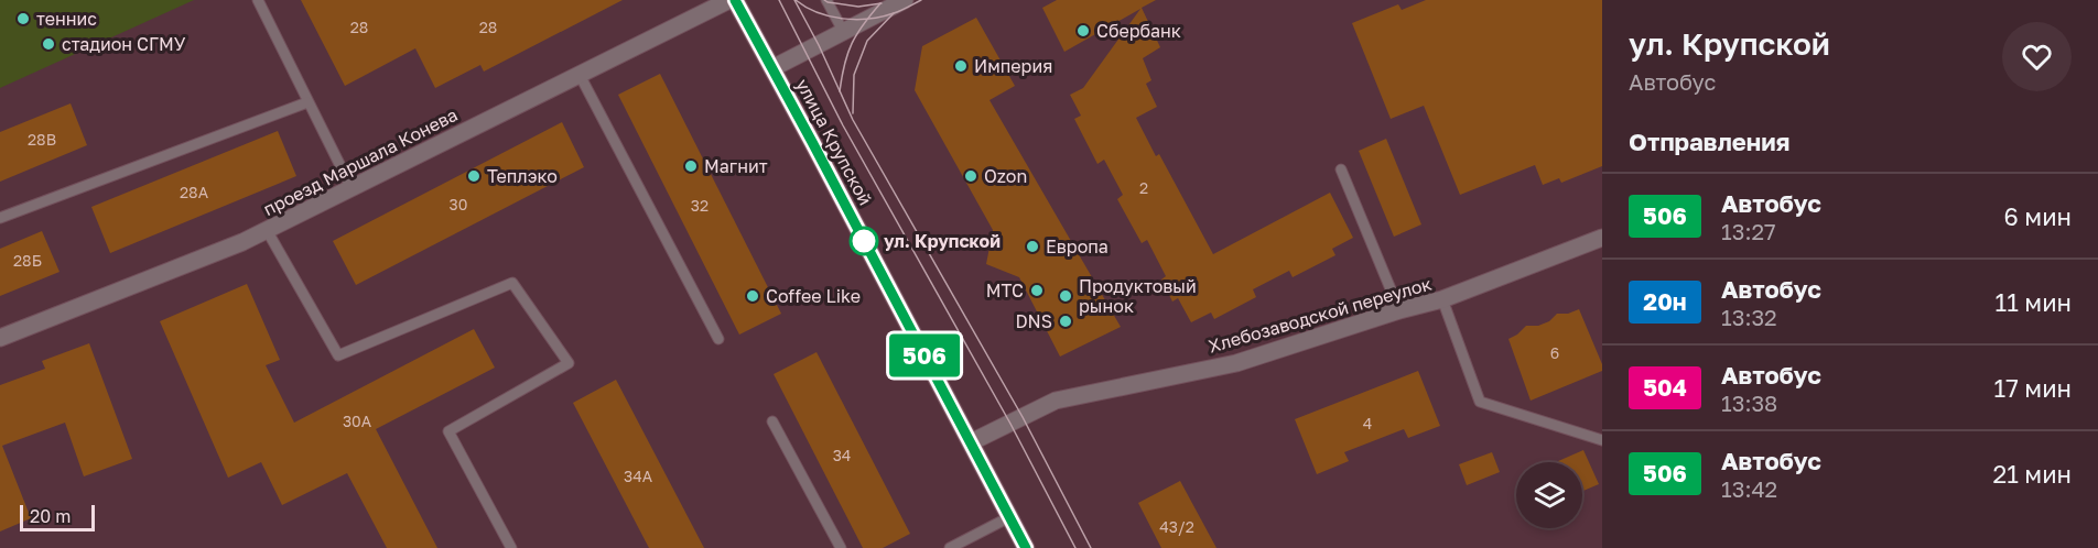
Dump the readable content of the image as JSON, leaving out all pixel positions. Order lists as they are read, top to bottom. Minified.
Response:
{"streets":{"main road":["улица Крупской"],"street":["проезд Маршала Конева","Хлебозаводской переулок"]},"crossings":[["улица Крупской","проезд Маршала Конева"],["улица Крупской","Хлебозаводской переулок"]],"places":["теннис","Сбербанк","стадион СГМУ","Империя","Магнит","Теплэко","Ozon","ул. Крупской","Европа","МТС","Coffee Like","Продуктовый рынок","DNS"],"lines":["bus line 506"],"house_numbers":["28","28","28В","2","28А","30","32","28Б","6","30А","4","34","34А","43/2"],"scale_bar":"20 m","page":{"on_map":"506","heading":[["ул. Крупской","Автобус"],"Отправления"],"list":[{"mark":"506","name":"Автобус","note":"13:27","value":"6 мин"},{"mark":"20н","name":"Автобус","note":"13:32","value":"11 мин"},{"mark":"504","name":"Автобус","note":"13:38","value":"17 мин"},{"mark":"506","name":"Автобус","note":"13:42","value":"21 мин"}],"scale":"20 m"}}
